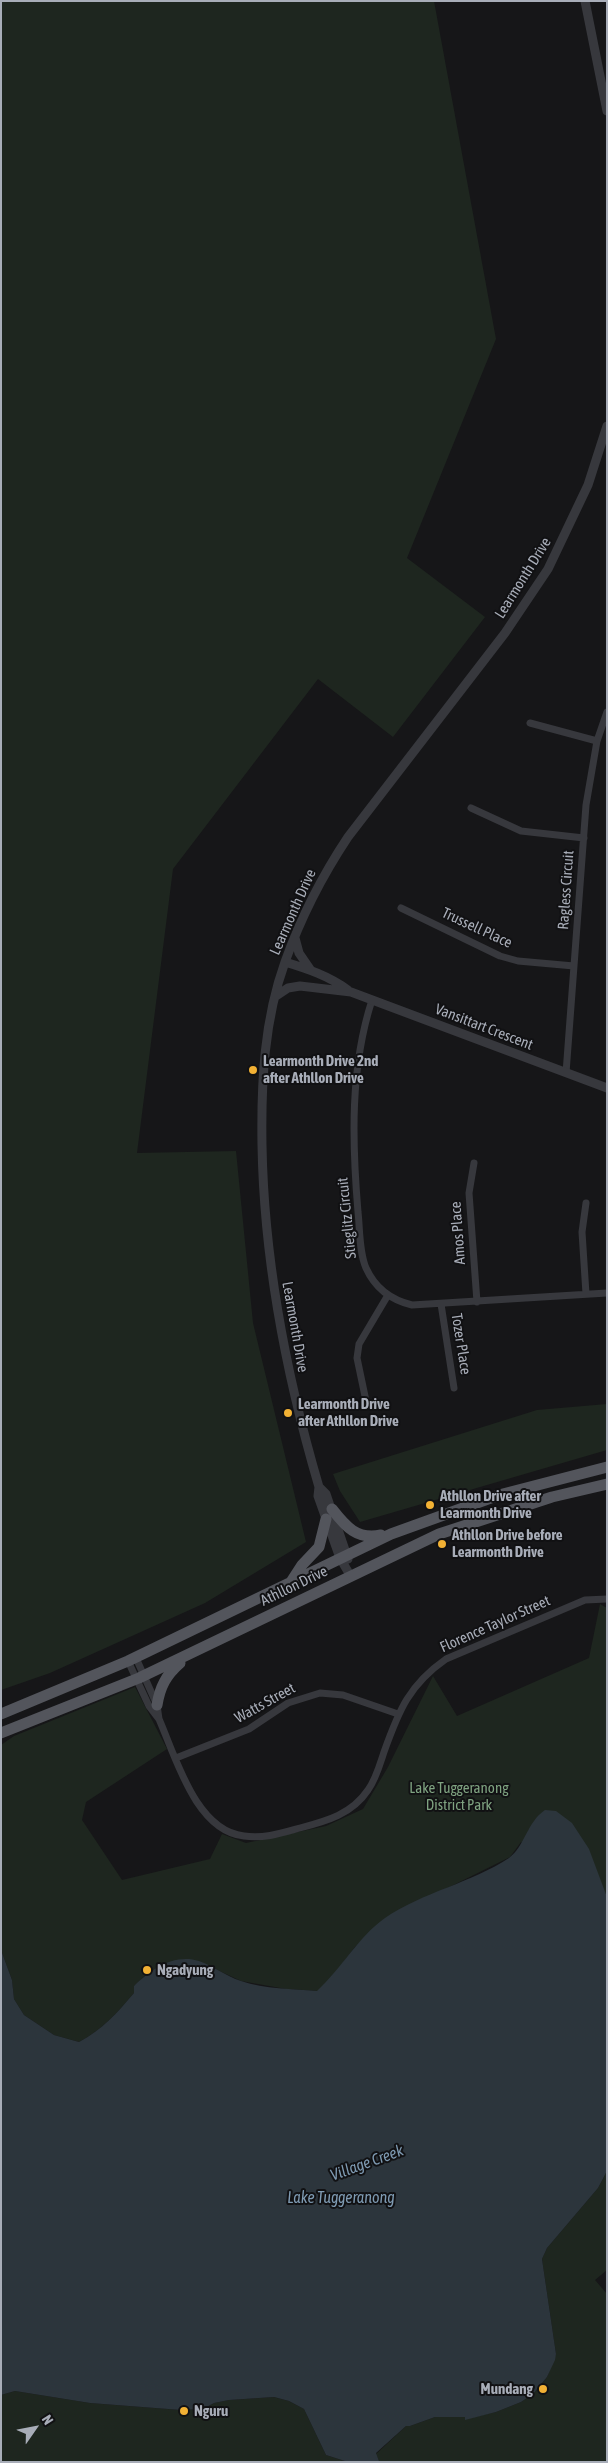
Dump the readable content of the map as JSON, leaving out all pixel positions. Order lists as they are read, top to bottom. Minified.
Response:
{"streets":{"main road":["Athllon Drive"],"street":["Learmonth Drive","Ragless Circuit","Trussell Place","Vansittart Crescent","Stieglitz Circuit","Amos Place","Tozer Place","Florence Taylor Street","Watts Street"]},"crossings":[["Learmonth Drive","Vansittart Crescent"],["Learmonth Drive","Athllon Drive"],["Ragless Circuit","Trussell Place"],["Ragless Circuit","Vansittart Crescent"],["Vansittart Crescent","Stieglitz Circuit"],["Stieglitz Circuit","Amos Place"],["Stieglitz Circuit","Tozer Place"],["Athllon Drive","Florence Taylor Street"],["Florence Taylor Street","Watts Street"]],"water":["Village Creek","Lake Tuggeranong"],"parks":["Lake Tuggeranong District Park"],"places":["Learmonth Drive 2nd after Athllon Drive","Learmonth Drive after Athllon Drive","Athllon Drive after Learmonth Drive","Athllon Drive before Learmonth Drive","Ngadyung","Mundang","Nguru"],"north":"top right"}
